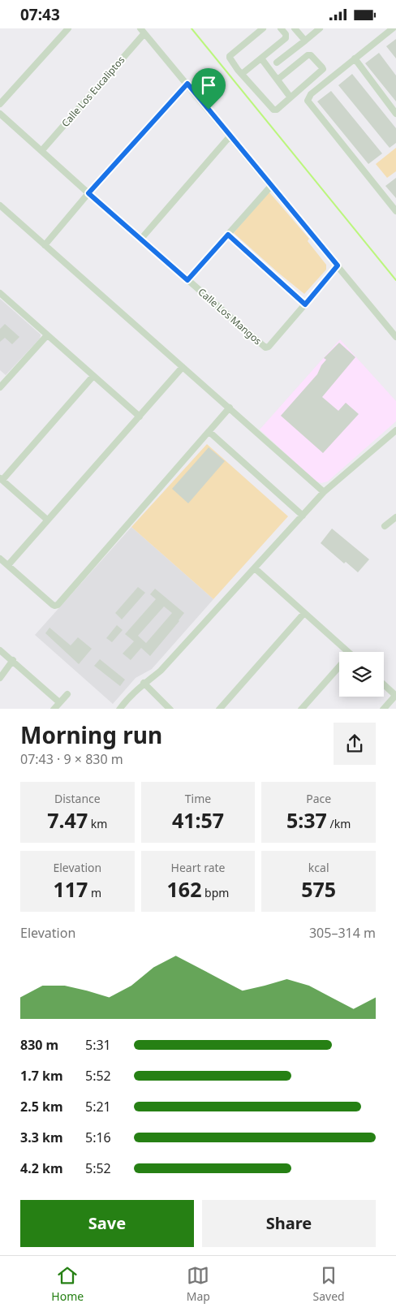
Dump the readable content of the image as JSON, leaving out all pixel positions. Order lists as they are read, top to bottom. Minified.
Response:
{"streets":{"street":["Calle Los Eucaliptos","Calle Los Mangos"]},"page":{"status":"07:43","heading":["Morning run","07:43 · 9 × 830 m"],"stats":[["Distance","7.47 km"],["Time","41:57"],["Pace","5:37 /km"],["Elevation","117 m"],["Heart rate","162 bpm"],["kcal","575"]],"chart":["Elevation","305–314 m"],"list":[{"name":"830 m","note":"5:31"},{"name":"1.7 km","note":"5:52"},{"name":"2.5 km","note":"5:21"},{"name":"3.3 km","note":"5:16"},{"name":"4.2 km","note":"5:52"}],"buttons":["Save","Share"],"tabs":["Home","Map","Saved"]}}
